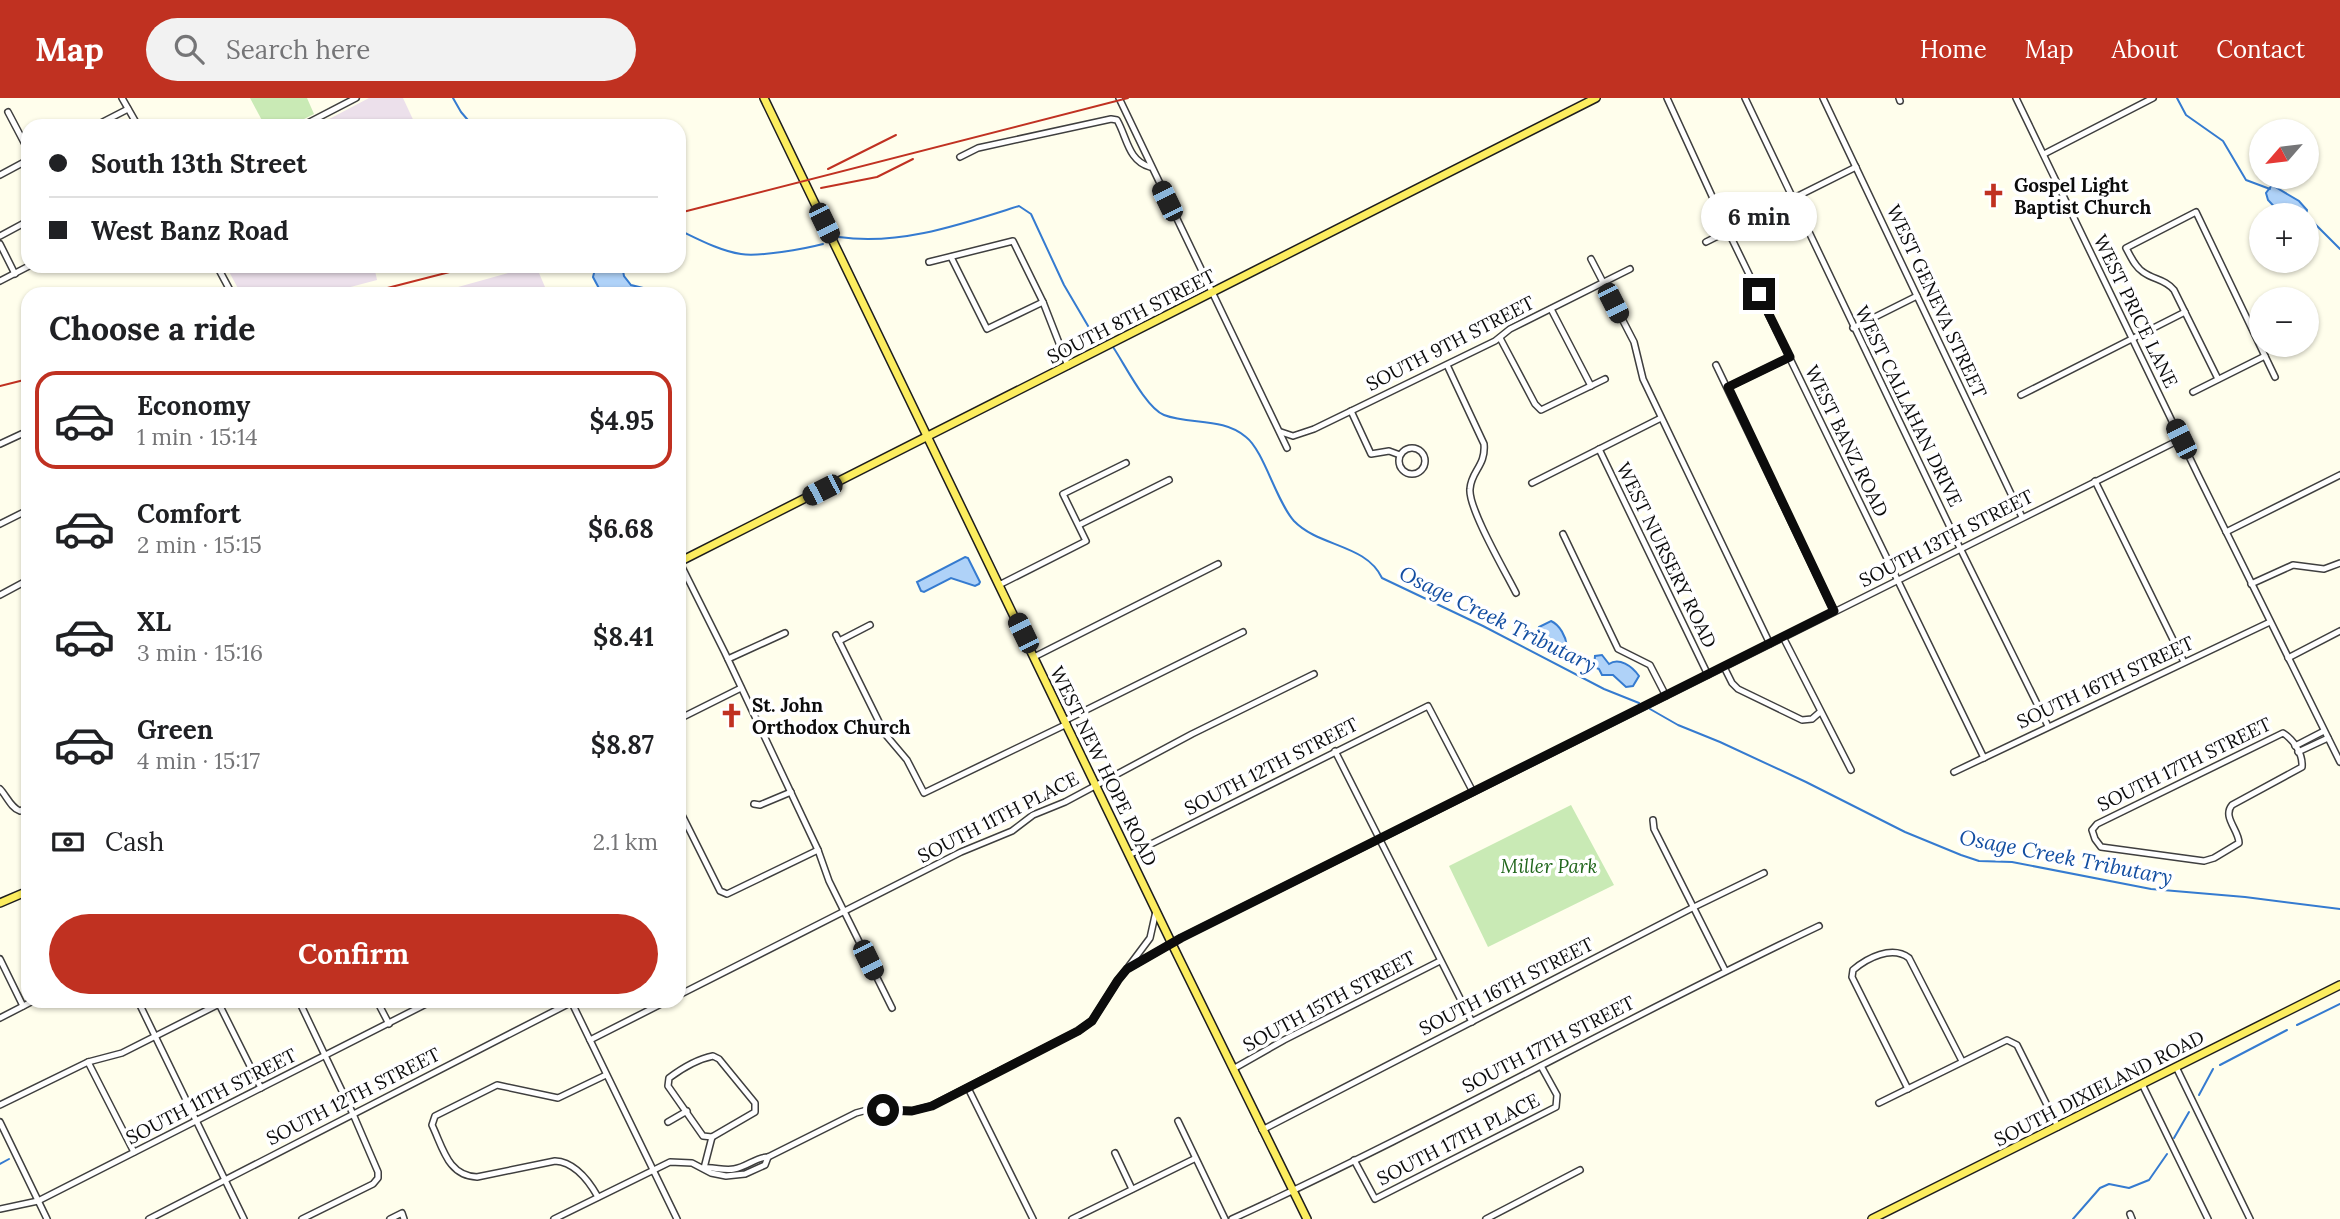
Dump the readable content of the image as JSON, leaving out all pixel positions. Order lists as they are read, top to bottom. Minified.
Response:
{"streets":{"main road":["SOUTH 8TH STREET","WEST NEW HOPE ROAD","SOUTH DIXIELAND ROAD"],"street":["WEST GENEVA STREET","WEST PRICE LANE","SOUTH 9TH STREET","WEST CALLAHAN DRIVE","WEST BANZ ROAD","SOUTH 13TH STREET","WEST NURSERY ROAD","SOUTH 16TH STREET","SOUTH 17TH STREET","SOUTH 12TH STREET","SOUTH 11TH PLACE","SOUTH 15TH STREET","SOUTH 11TH STREET","SOUTH 17TH PLACE"]},"crossings":[["WEST GENEVA STREET","SOUTH 13TH STREET"],["WEST PRICE LANE","SOUTH 13TH STREET"],["WEST PRICE LANE","SOUTH 16TH STREET"],["WEST PRICE LANE","SOUTH 17TH STREET"],["SOUTH 8TH STREET","WEST NEW HOPE ROAD"],["WEST CALLAHAN DRIVE","SOUTH 13TH STREET"],["WEST CALLAHAN DRIVE","SOUTH 16TH STREET"],["WEST BANZ ROAD","SOUTH 13TH STREET"],["WEST BANZ ROAD","SOUTH 16TH STREET"],["SOUTH 13TH STREET","WEST NURSERY ROAD"],["SOUTH 13TH STREET","WEST NEW HOPE ROAD"],["SOUTH 13TH STREET","SOUTH 12TH STREET"],["SOUTH 16TH STREET","WEST NEW HOPE ROAD"],["SOUTH 17TH STREET","WEST NEW HOPE ROAD"],["SOUTH 17TH STREET","SOUTH 17TH PLACE"],["WEST NEW HOPE ROAD","SOUTH 12TH STREET"],["WEST NEW HOPE ROAD","SOUTH 11TH PLACE"],["WEST NEW HOPE ROAD","SOUTH 15TH STREET"]],"water":["Osage Creek Tributary"],"parks":["Miller Park"],"places":{"church":["Gospel Light Baptist Church","St. John Orthodox Church"]},"north":"bottom left","page":{"header":"Map","search":"Search here","nav":["Home","Map","About","Contact"],"map_buttons":["+","−"],"banner":["South 13th Street","West Banz Road"],"bubble":"6 min","heading":"Choose a ride","list":[{"name":"Economy","note":"1 min · 15:14","value":"$4.95"},{"name":"Comfort","note":"2 min · 15:15","value":"$6.68"},{"name":"XL","note":"3 min · 15:16","value":"$8.41"},{"name":"Green","note":"4 min · 15:17","value":"$8.87"}],"pay":["Cash","2.1 km"],"buttons":"Confirm"}}
